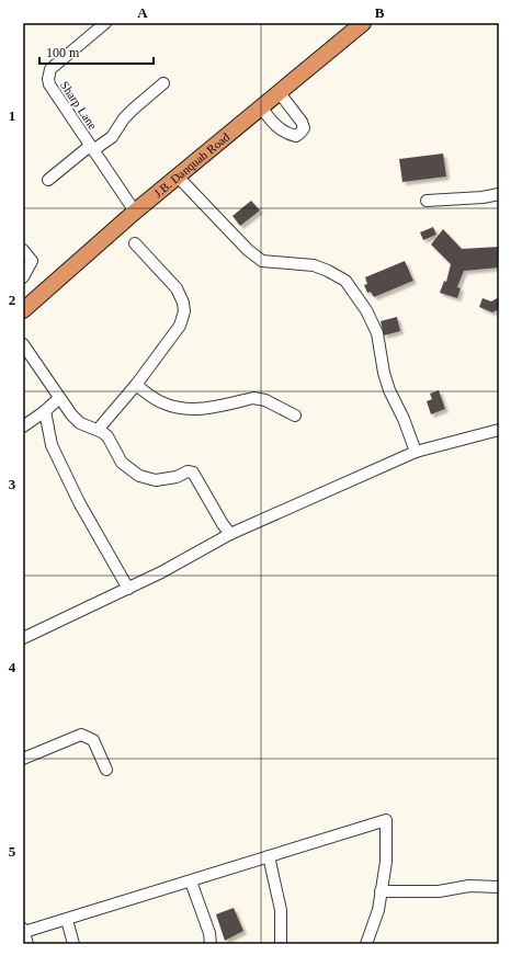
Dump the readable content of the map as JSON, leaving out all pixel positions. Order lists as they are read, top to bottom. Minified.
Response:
{"streets":{"highway":["J.B. Danquah Road"],"street":["Sharp Lane"]},"crossings":[["Sharp Lane","J.B. Danquah Road"]],"scale_bar":"100 m","grid":{"columns":["A","B"],"rows":["1","2","3","4","5"]}}
